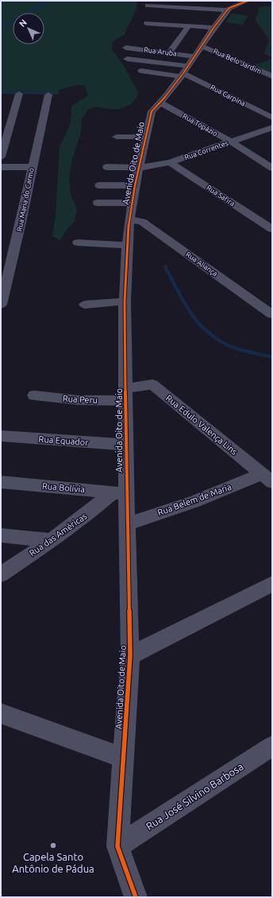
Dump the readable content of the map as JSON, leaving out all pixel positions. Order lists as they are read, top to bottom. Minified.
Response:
{"streets":{"street":["Rua Aruba","Rua Belo Jardim","Rua Carpina","Rua Topázio","Rua Correntes","Avenida Oito de Maio","Rua Safira","Rua Maria do Carmo","Rua Aliança","Rua Peru","Rua Edulo Valença Lins","Rua Equador","Rua Bolívia","Rua Belem de Maria","Rua das Américas","Rua José Silvino Barbosa"]},"crossings":[["Rua Aruba","Rua Belo Jardim"],["Rua Aruba","Rua Carpina"],["Rua Aruba","Avenida Oito de Maio"],["Rua Belo Jardim","Rua Carpina"],["Rua Belo Jardim","Avenida Oito de Maio"],["Rua Carpina","Avenida Oito de Maio"],["Rua Topázio","Rua Correntes"],["Rua Topázio","Avenida Oito de Maio"],["Rua Correntes","Avenida Oito de Maio"],["Rua Correntes","Rua Safira"],["Avenida Oito de Maio","Rua Aliança"],["Avenida Oito de Maio","Rua Peru"],["Avenida Oito de Maio","Rua Edulo Valença Lins"],["Avenida Oito de Maio","Rua Equador"],["Avenida Oito de Maio","Rua Bolívia"],["Avenida Oito de Maio","Rua Belem de Maria"],["Avenida Oito de Maio","Rua das Américas"],["Avenida Oito de Maio","Rua José Silvino Barbosa"],["Rua Peru","Rua Edulo Valença Lins"],["Rua Edulo Valença Lins","Rua Belem de Maria"],["Rua Bolívia","Rua das Américas"]],"places":["Capela Santo Antônio de Pádua"],"north":"top left"}
